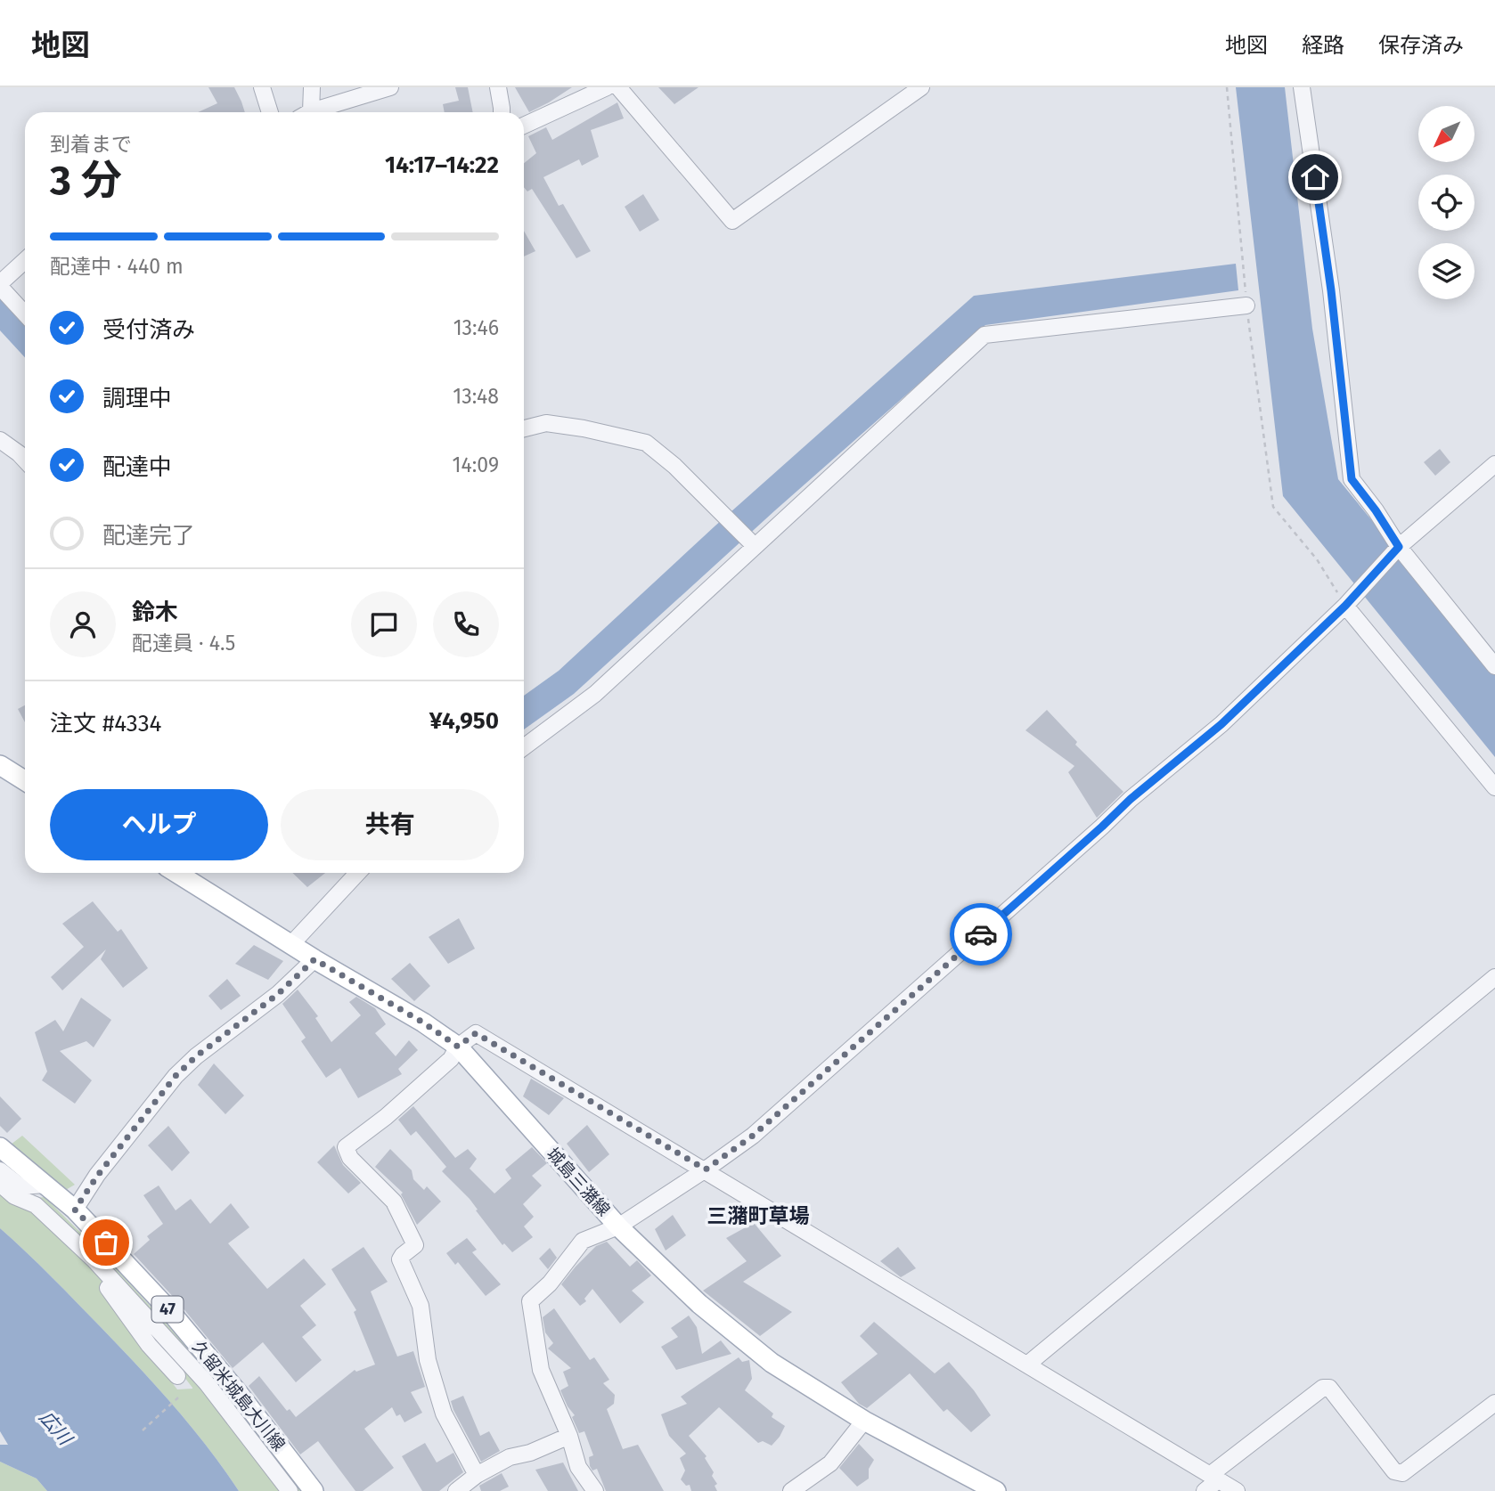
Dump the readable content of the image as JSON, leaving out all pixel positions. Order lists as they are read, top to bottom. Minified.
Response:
{"streets":{"main road":["城島三潴線","47","久留米城島大川線"]},"districts":["三潴町草場"],"water":["広川"],"north":"bottom left","page":{"header":"地図","nav":["地図","経路","保存済み"],"heading":["3 分","到着まで","14:17–14:22"],"panel":["鈴木","配達員 · 4.5","注文 #4334","¥4,950"],"bar":"配達中 · 440 m","list":[["受付済み","13:46"],["調理中","13:48"],["配達中","14:09"],"配達完了"],"buttons":["ヘルプ","共有"]}}
